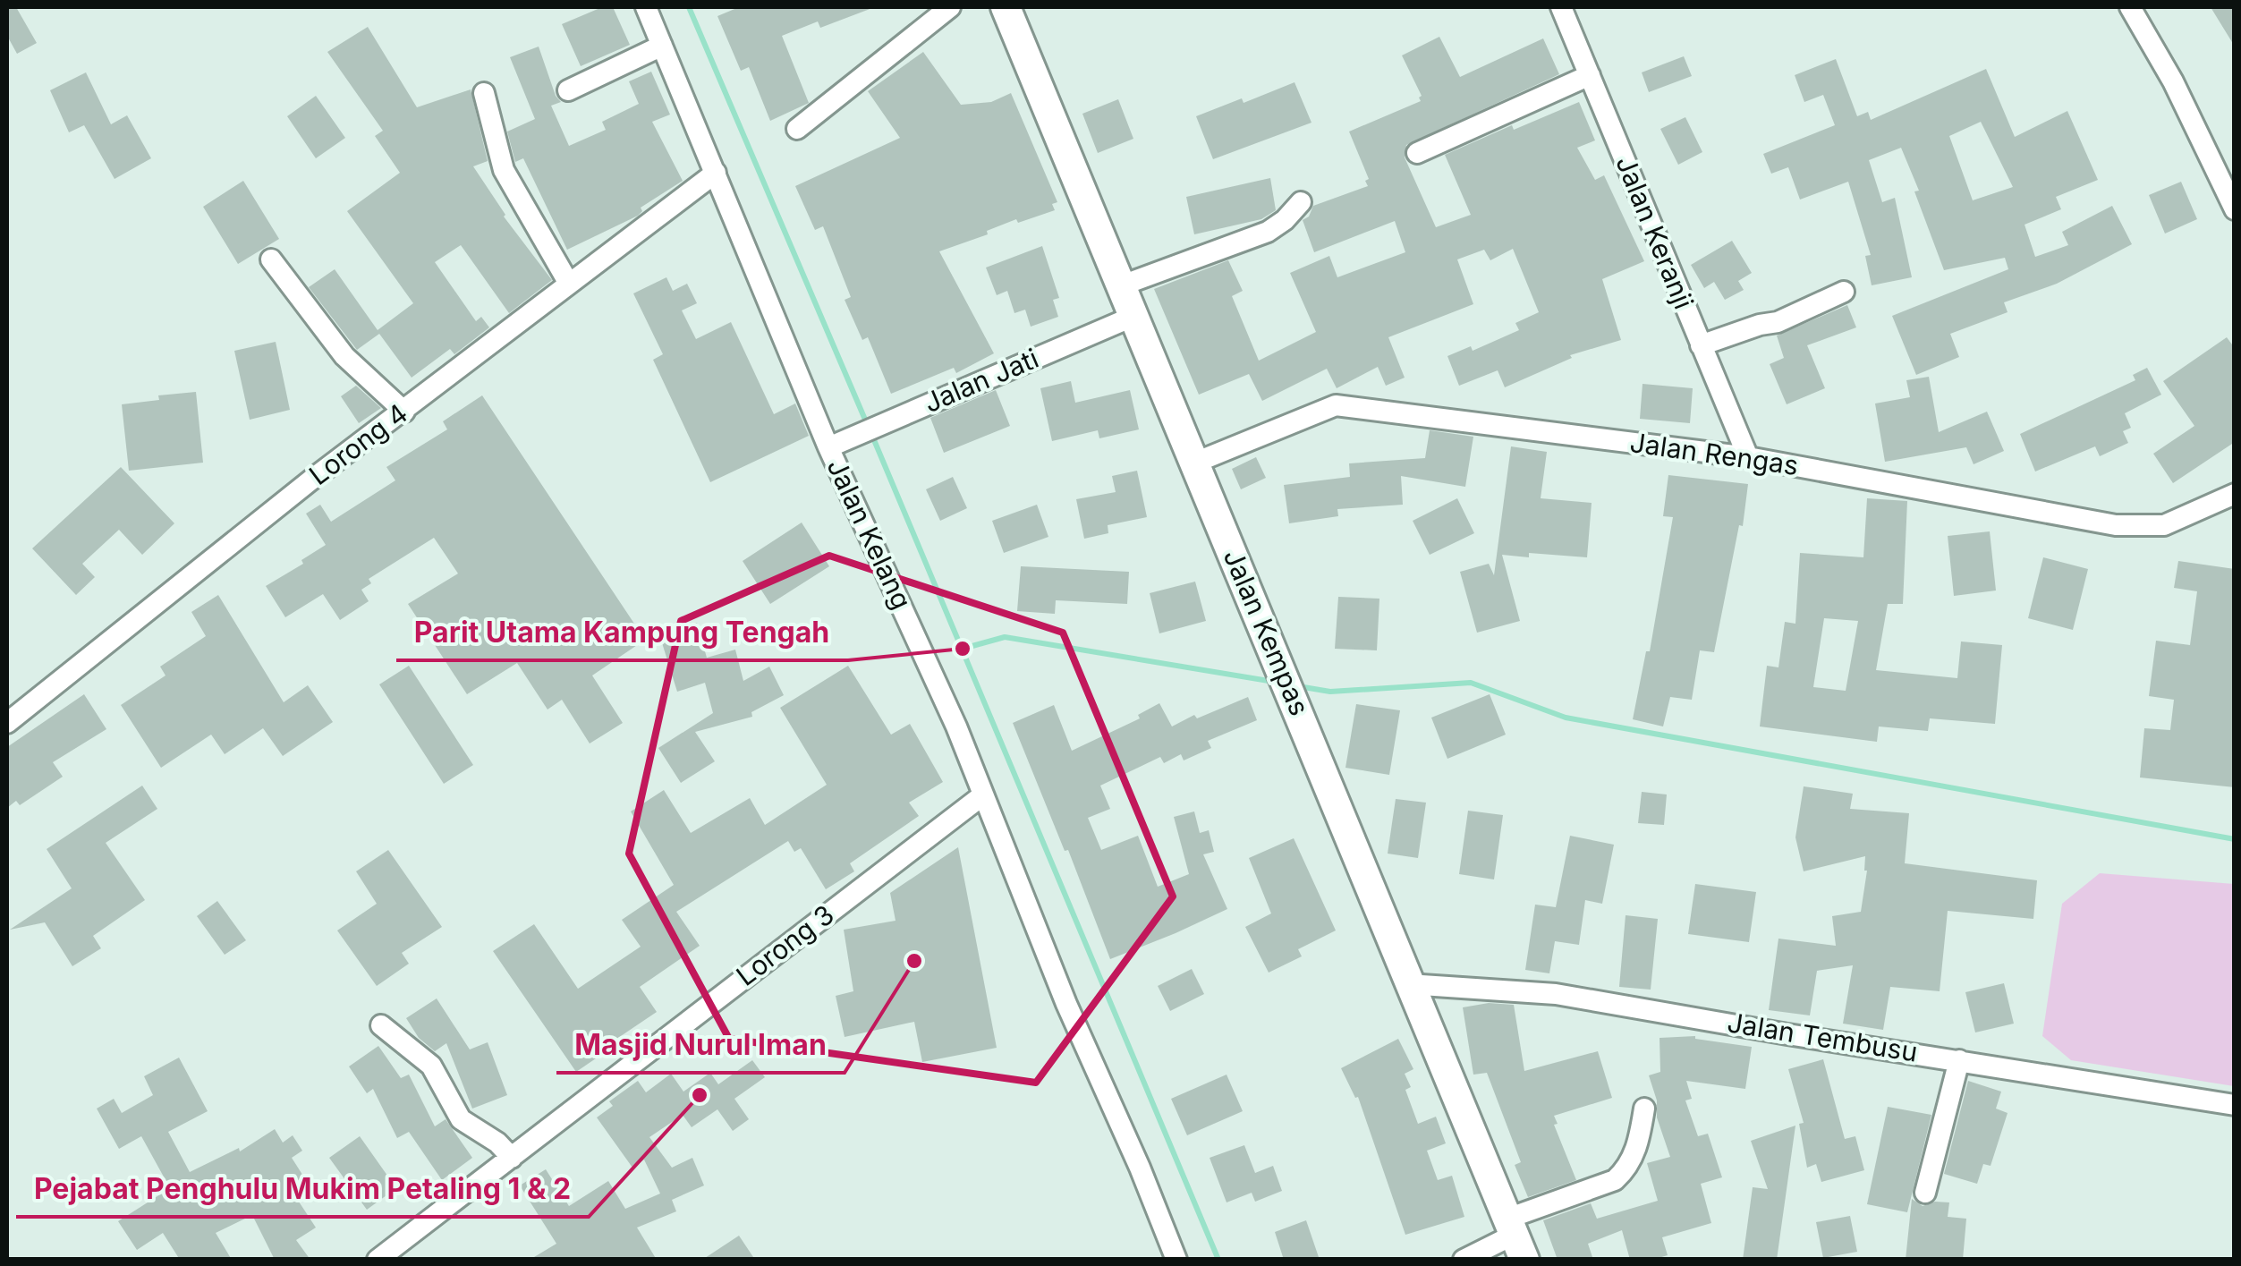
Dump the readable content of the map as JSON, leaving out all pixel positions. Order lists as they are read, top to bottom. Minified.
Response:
{"streets":{"street":["Jalan Keranji","Jalan Jati","Lorong 4","Jalan Rengas","Jalan Kelang","Jalan Kempas","Lorong 3","Jalan Tembusu"]},"crossings":[["Jalan Keranji","Jalan Rengas"],["Jalan Jati","Jalan Kelang"],["Jalan Jati","Jalan Kempas"],["Lorong 4","Jalan Kelang"],["Jalan Rengas","Jalan Kempas"],["Jalan Kelang","Lorong 3"],["Jalan Kempas","Jalan Tembusu"]],"places":["Parit Utama Kampung Tengah","Masjid Nurul Iman","Pejabat Penghulu Mukim Petaling 1 & 2"]}
